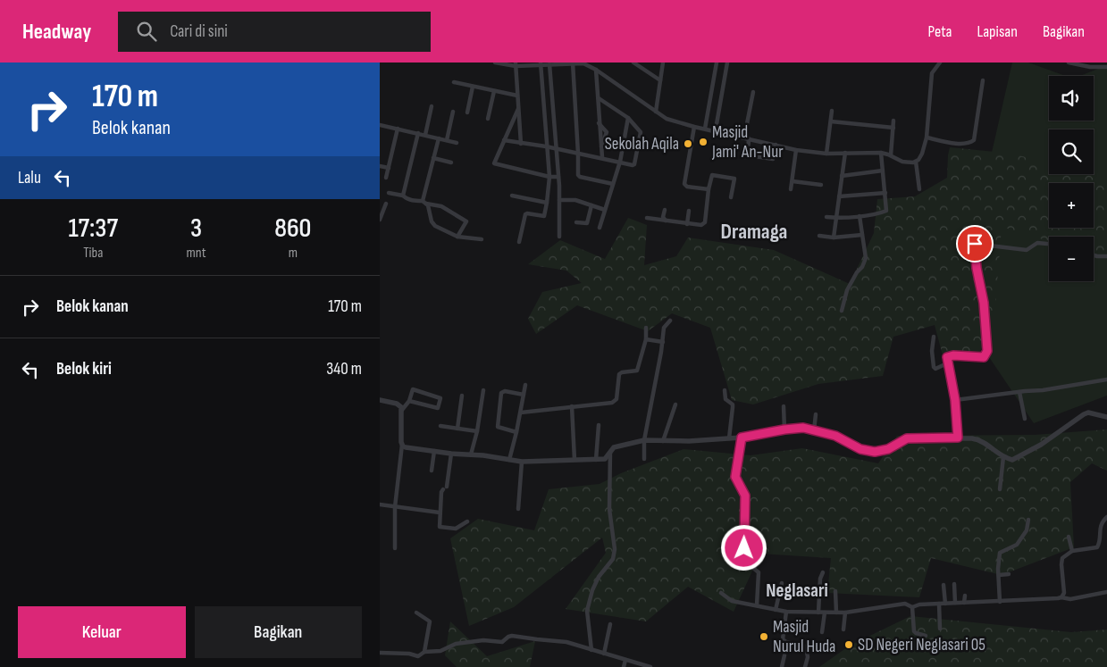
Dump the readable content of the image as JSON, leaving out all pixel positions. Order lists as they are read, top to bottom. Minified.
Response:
{"districts":["Dramaga","Neglasari"],"places":["Masjid Jami' An-Nur","Sekolah Aqila","Masjid Nurul Huda","SD Negeri Neglasari 05"],"page":{"header":"Headway","search":"Cari di sini","nav":["Peta","Lapisan","Bagikan"],"turn":["170 m","Belok kanan"],"map_buttons":["+","−"],"then":"Lalu","eta":["17:37","Tiba","3","mnt","860","m"],"list":[{"name":"Belok kanan","value":"170 m"},{"name":"Belok kiri","value":"340 m"}],"buttons":["Keluar","Bagikan"]}}
